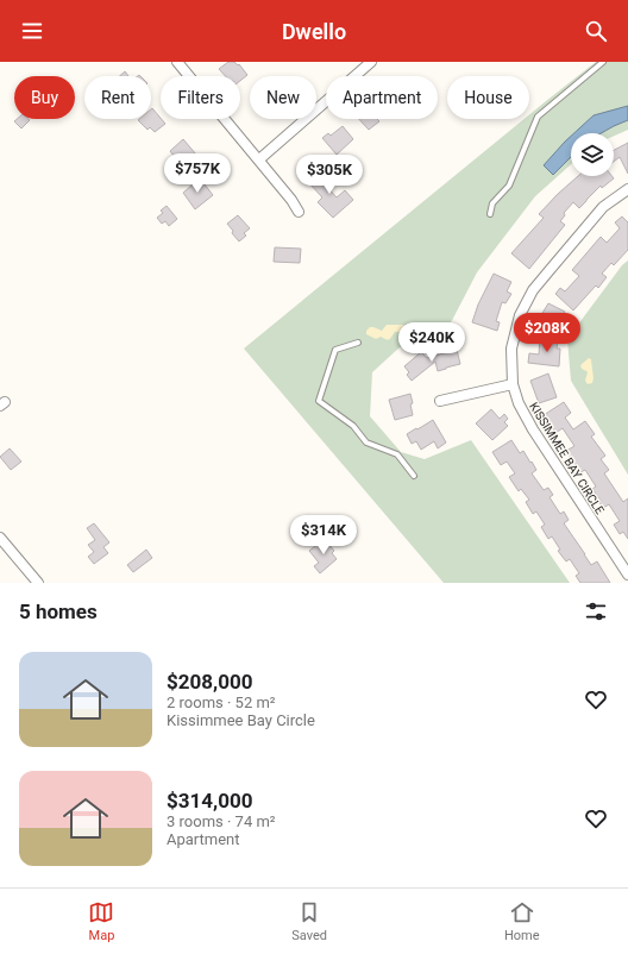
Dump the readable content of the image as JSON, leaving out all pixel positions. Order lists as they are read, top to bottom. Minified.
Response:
{"streets":{"street":["KISSIMMEE BAY CIRCLE"]},"page":{"header":"Dwello","chip":["Buy","Rent","Filters","New","Apartment","House"],"price":["$757K","$305K","$208K","$240K","$314K"],"heading":"5 homes","list":[{"name":"$208,000","note":"2 rooms · 52 m² · Kissimmee Bay Circle"},{"name":"$314,000","note":"3 rooms · 74 m² · Apartment"}],"tabs":["Map","Saved","Home"]}}
